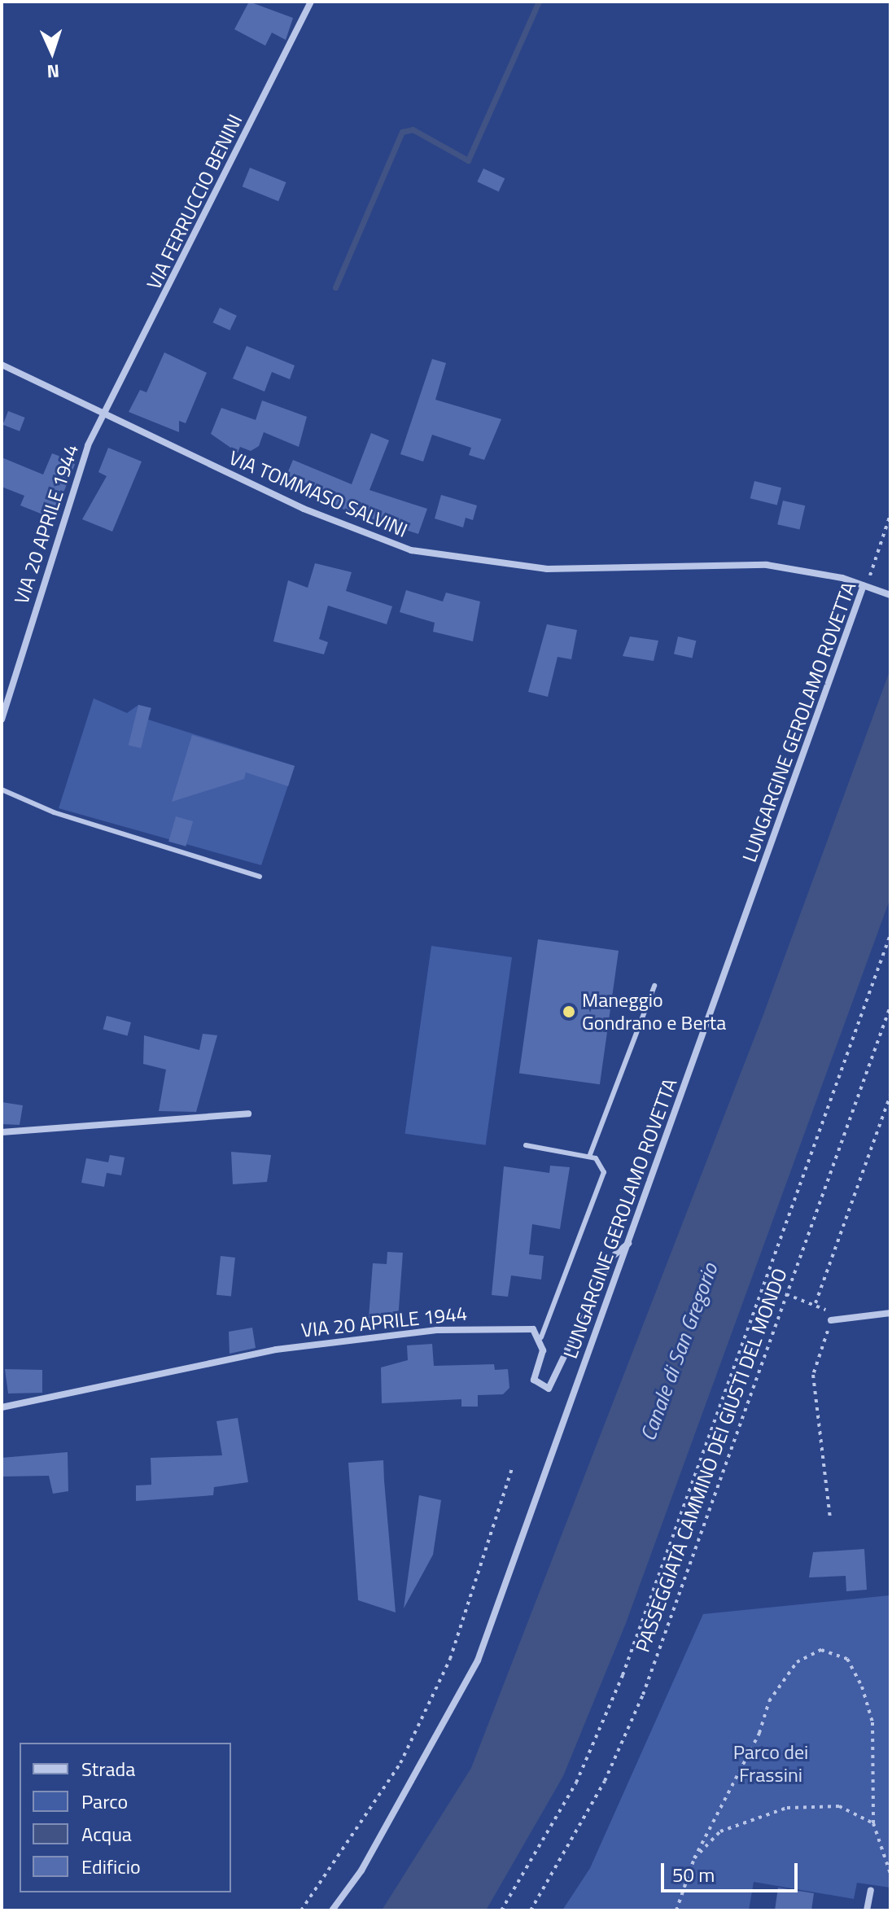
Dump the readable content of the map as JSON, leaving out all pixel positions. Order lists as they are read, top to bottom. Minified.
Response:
{"streets":{"street":["VIA FERRUCCIO BENINI","VIA TOMMASO SALVINI","VIA 20 APRILE 1944","LUNGARGINE GEROLAMO ROVETTA"],"path":["PASSEGGIATA CAMMINO DEI GIUSTI DEL MONDO"]},"crossings":[["VIA FERRUCCIO BENINI","VIA TOMMASO SALVINI"],["VIA FERRUCCIO BENINI","VIA 20 APRILE 1944"],["VIA TOMMASO SALVINI","VIA 20 APRILE 1944"],["VIA TOMMASO SALVINI","LUNGARGINE GEROLAMO ROVETTA"]],"water":["Canale di San Gregorio"],"parks":["Parco dei Frassini"],"places":["Maneggio Gondrano e Berta"],"legend":["Strada","Parco","Acqua","Edificio"],"scale_bar":"50 m","north":"bottom"}
